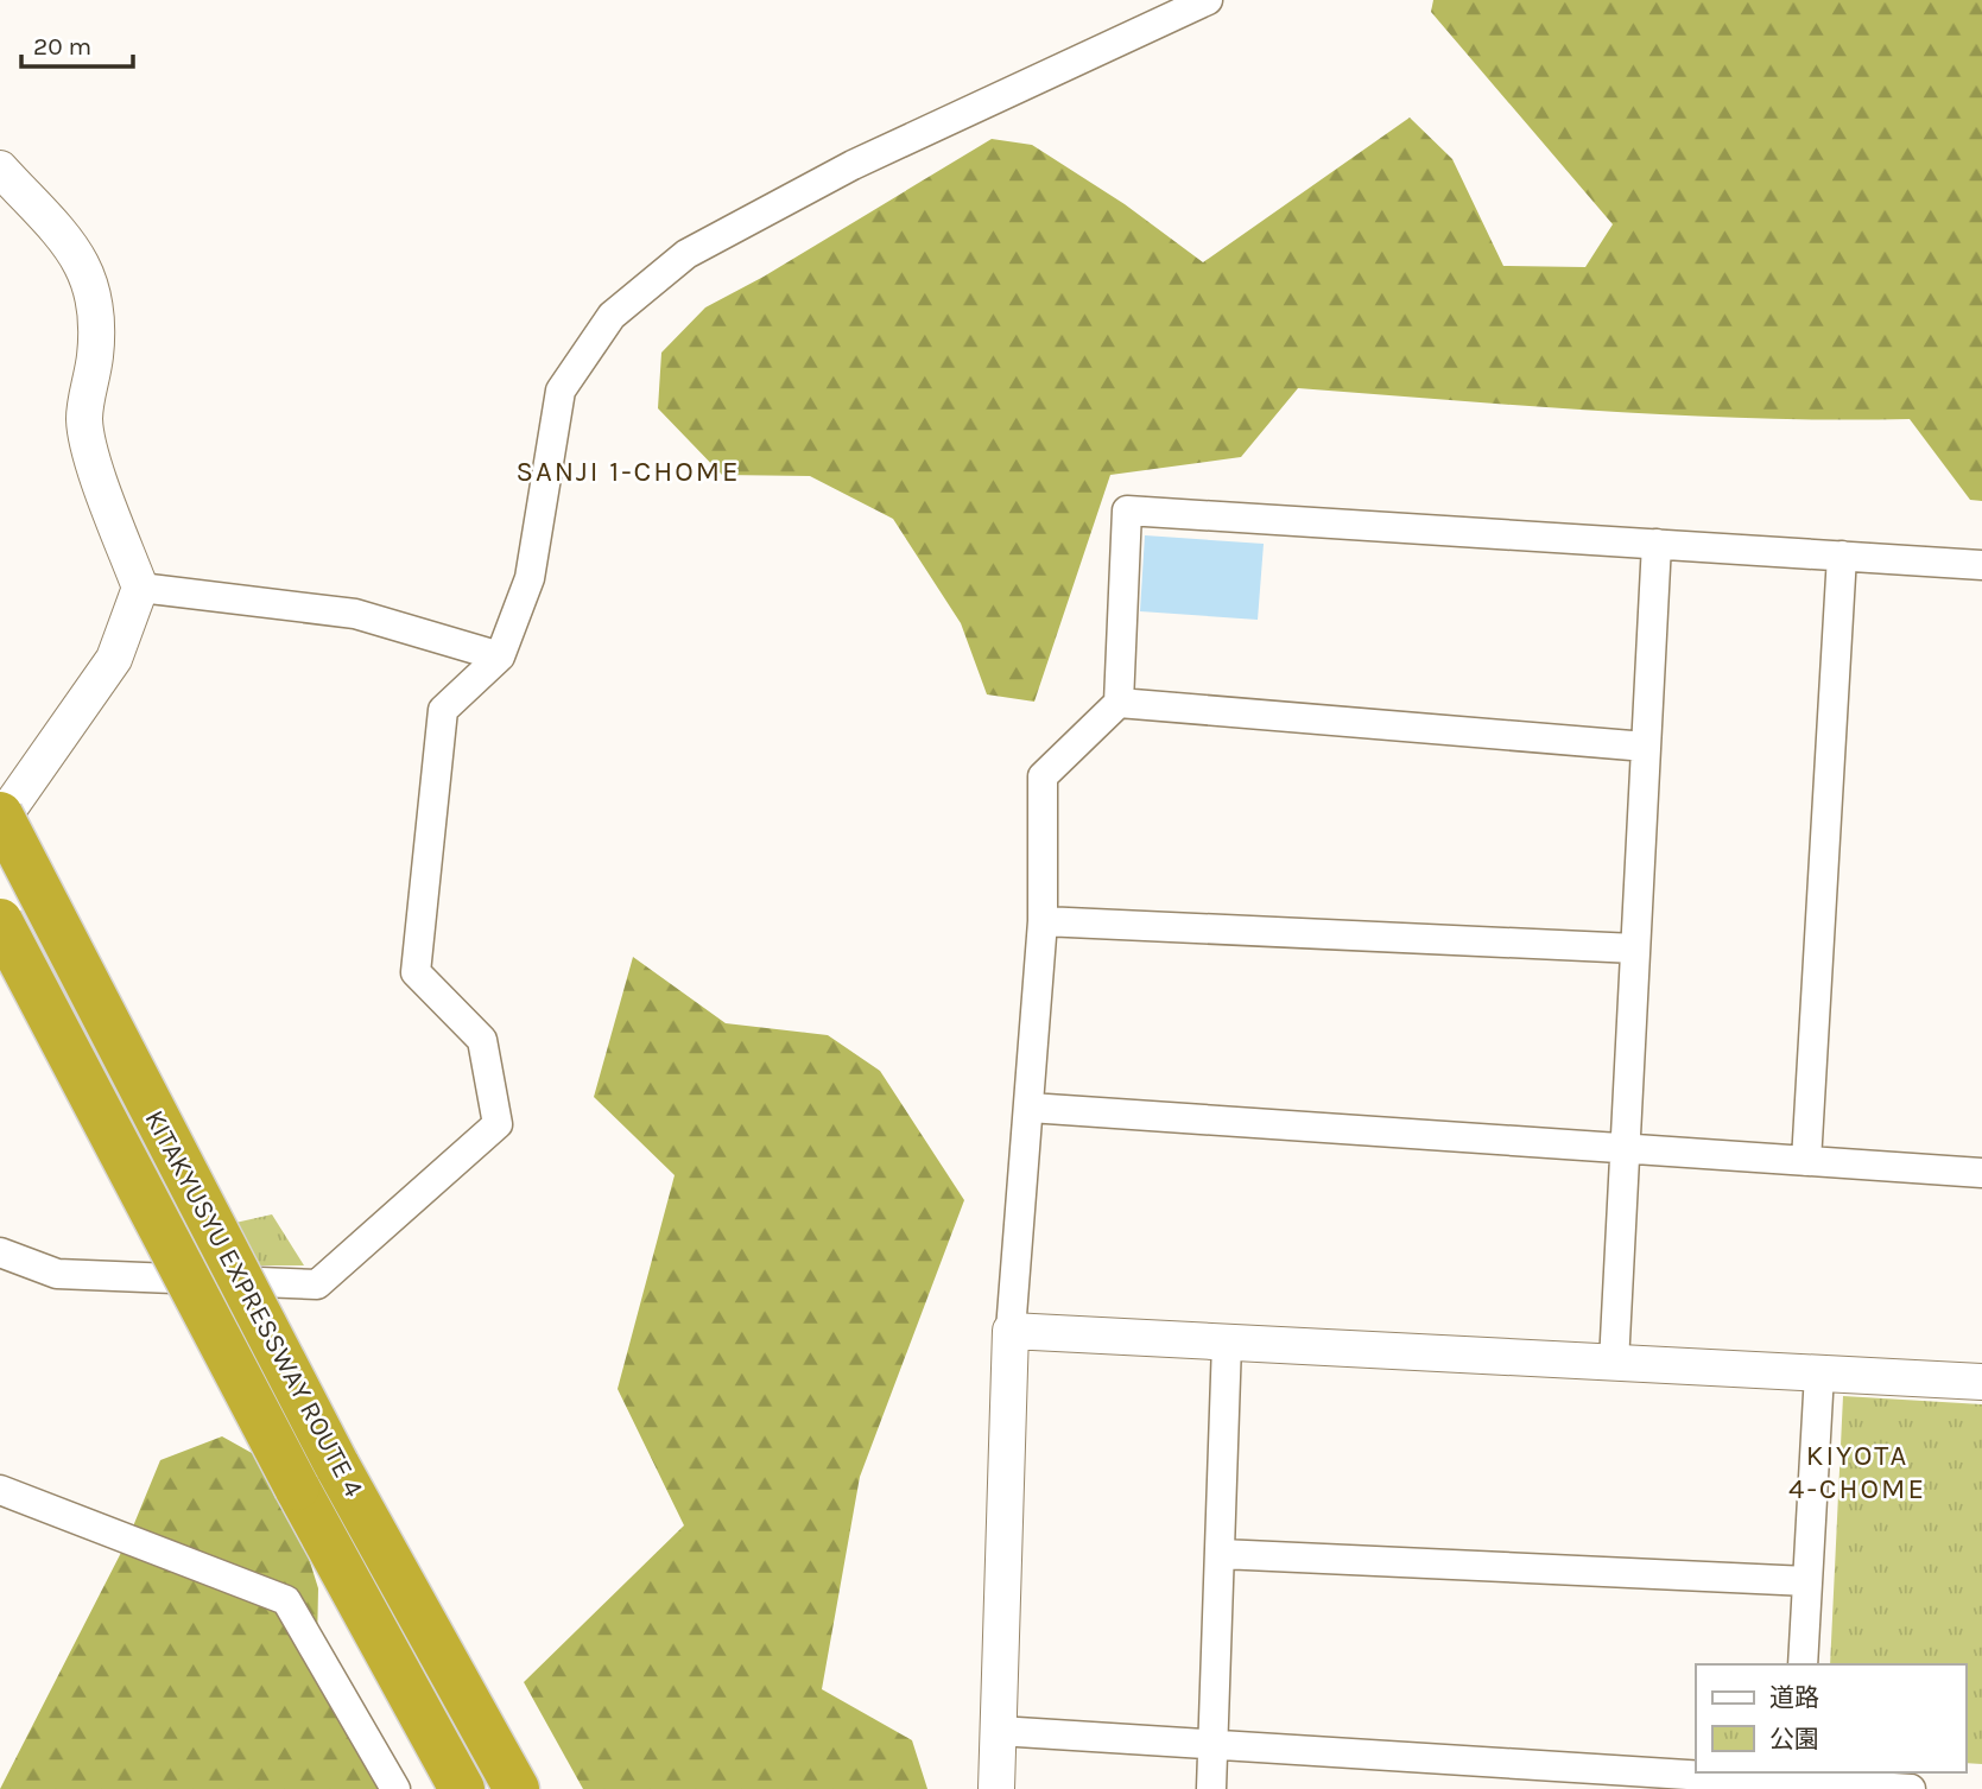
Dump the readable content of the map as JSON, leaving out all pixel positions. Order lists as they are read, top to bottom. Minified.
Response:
{"streets":{"highway":["KITAKYUSYU EXPRESSWAY ROUTE 4"]},"districts":["SANJI 1-CHOME","KIYOTA 4-CHOME"],"legend":["道路","公園"],"scale_bar":"20 m"}
